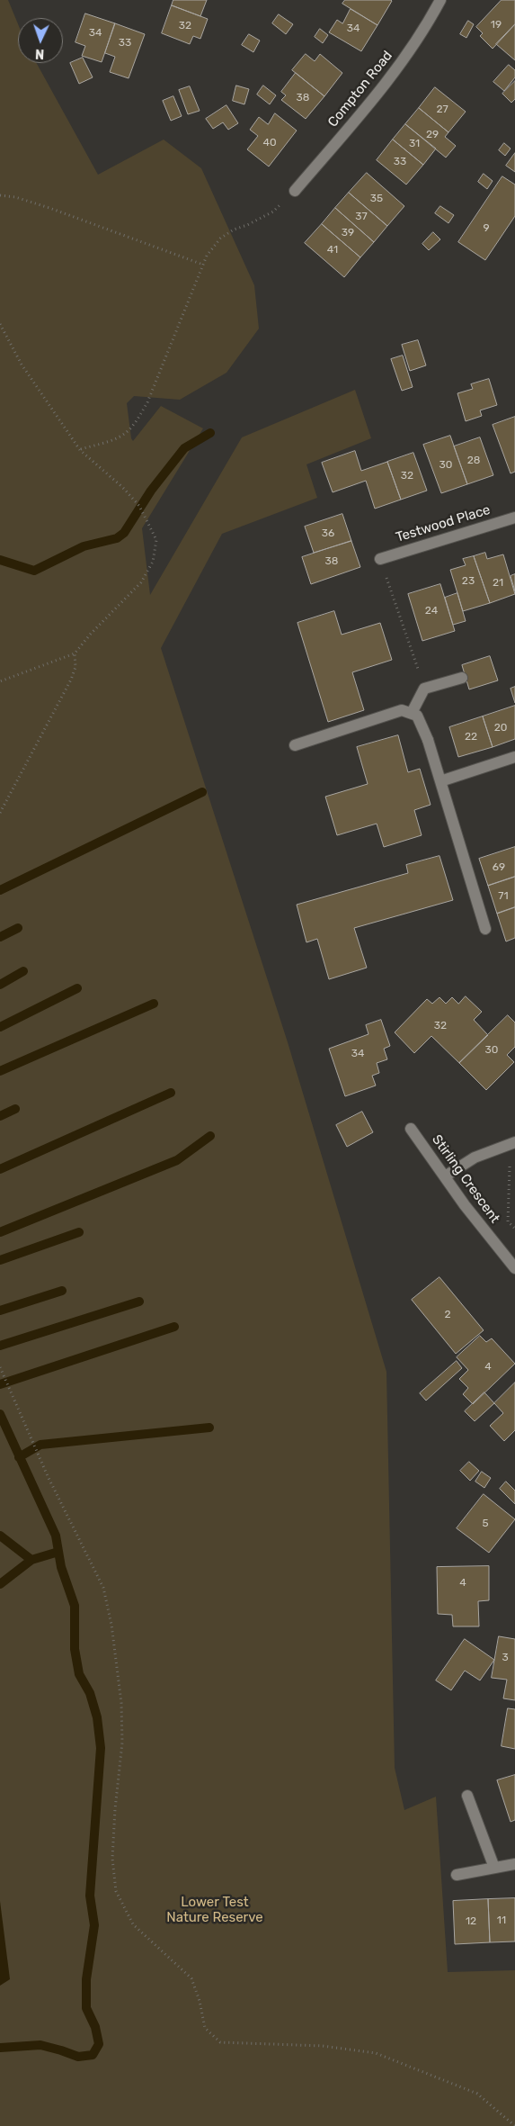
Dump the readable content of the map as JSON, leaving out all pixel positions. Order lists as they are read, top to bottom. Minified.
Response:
{"streets":{"street":["Compton Road","Testwood Place","Stirling Crescent"]},"parks":["Lower Test Nature Reserve"],"house_numbers":["19","32","34","34","33","38","27","29","40","31","33","35","37","9","39","41","28","30","32","36","38","23","21","24","20","22","69","71","32","30","34","2","4","5","4","3","11","12"],"north":"bottom"}
